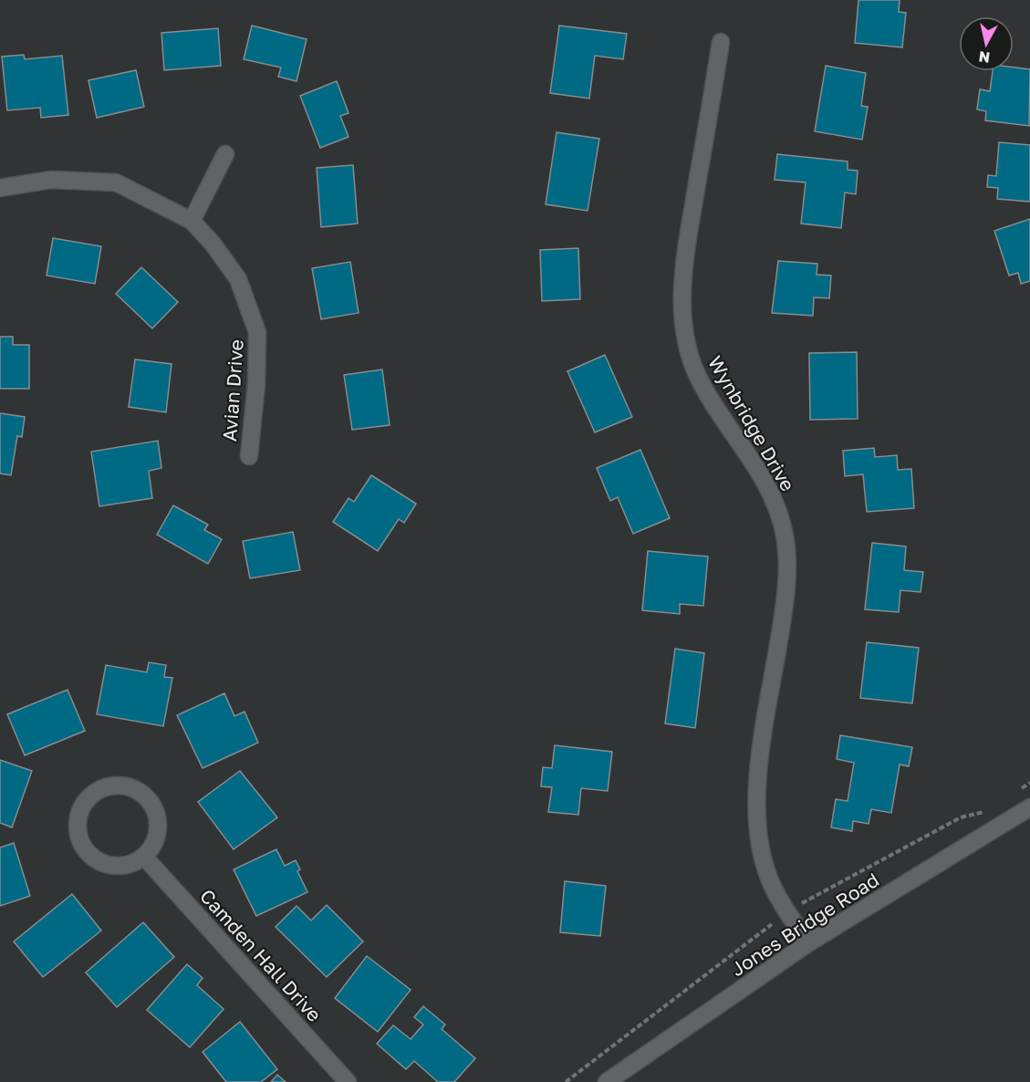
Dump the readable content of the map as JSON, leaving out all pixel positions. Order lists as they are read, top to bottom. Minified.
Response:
{"streets":{"street":["Avian Drive","Wynbridge Drive","Jones Bridge Road","Camden Hall Drive"]},"crossings":[["Wynbridge Drive","Jones Bridge Road"]],"north":"bottom"}
